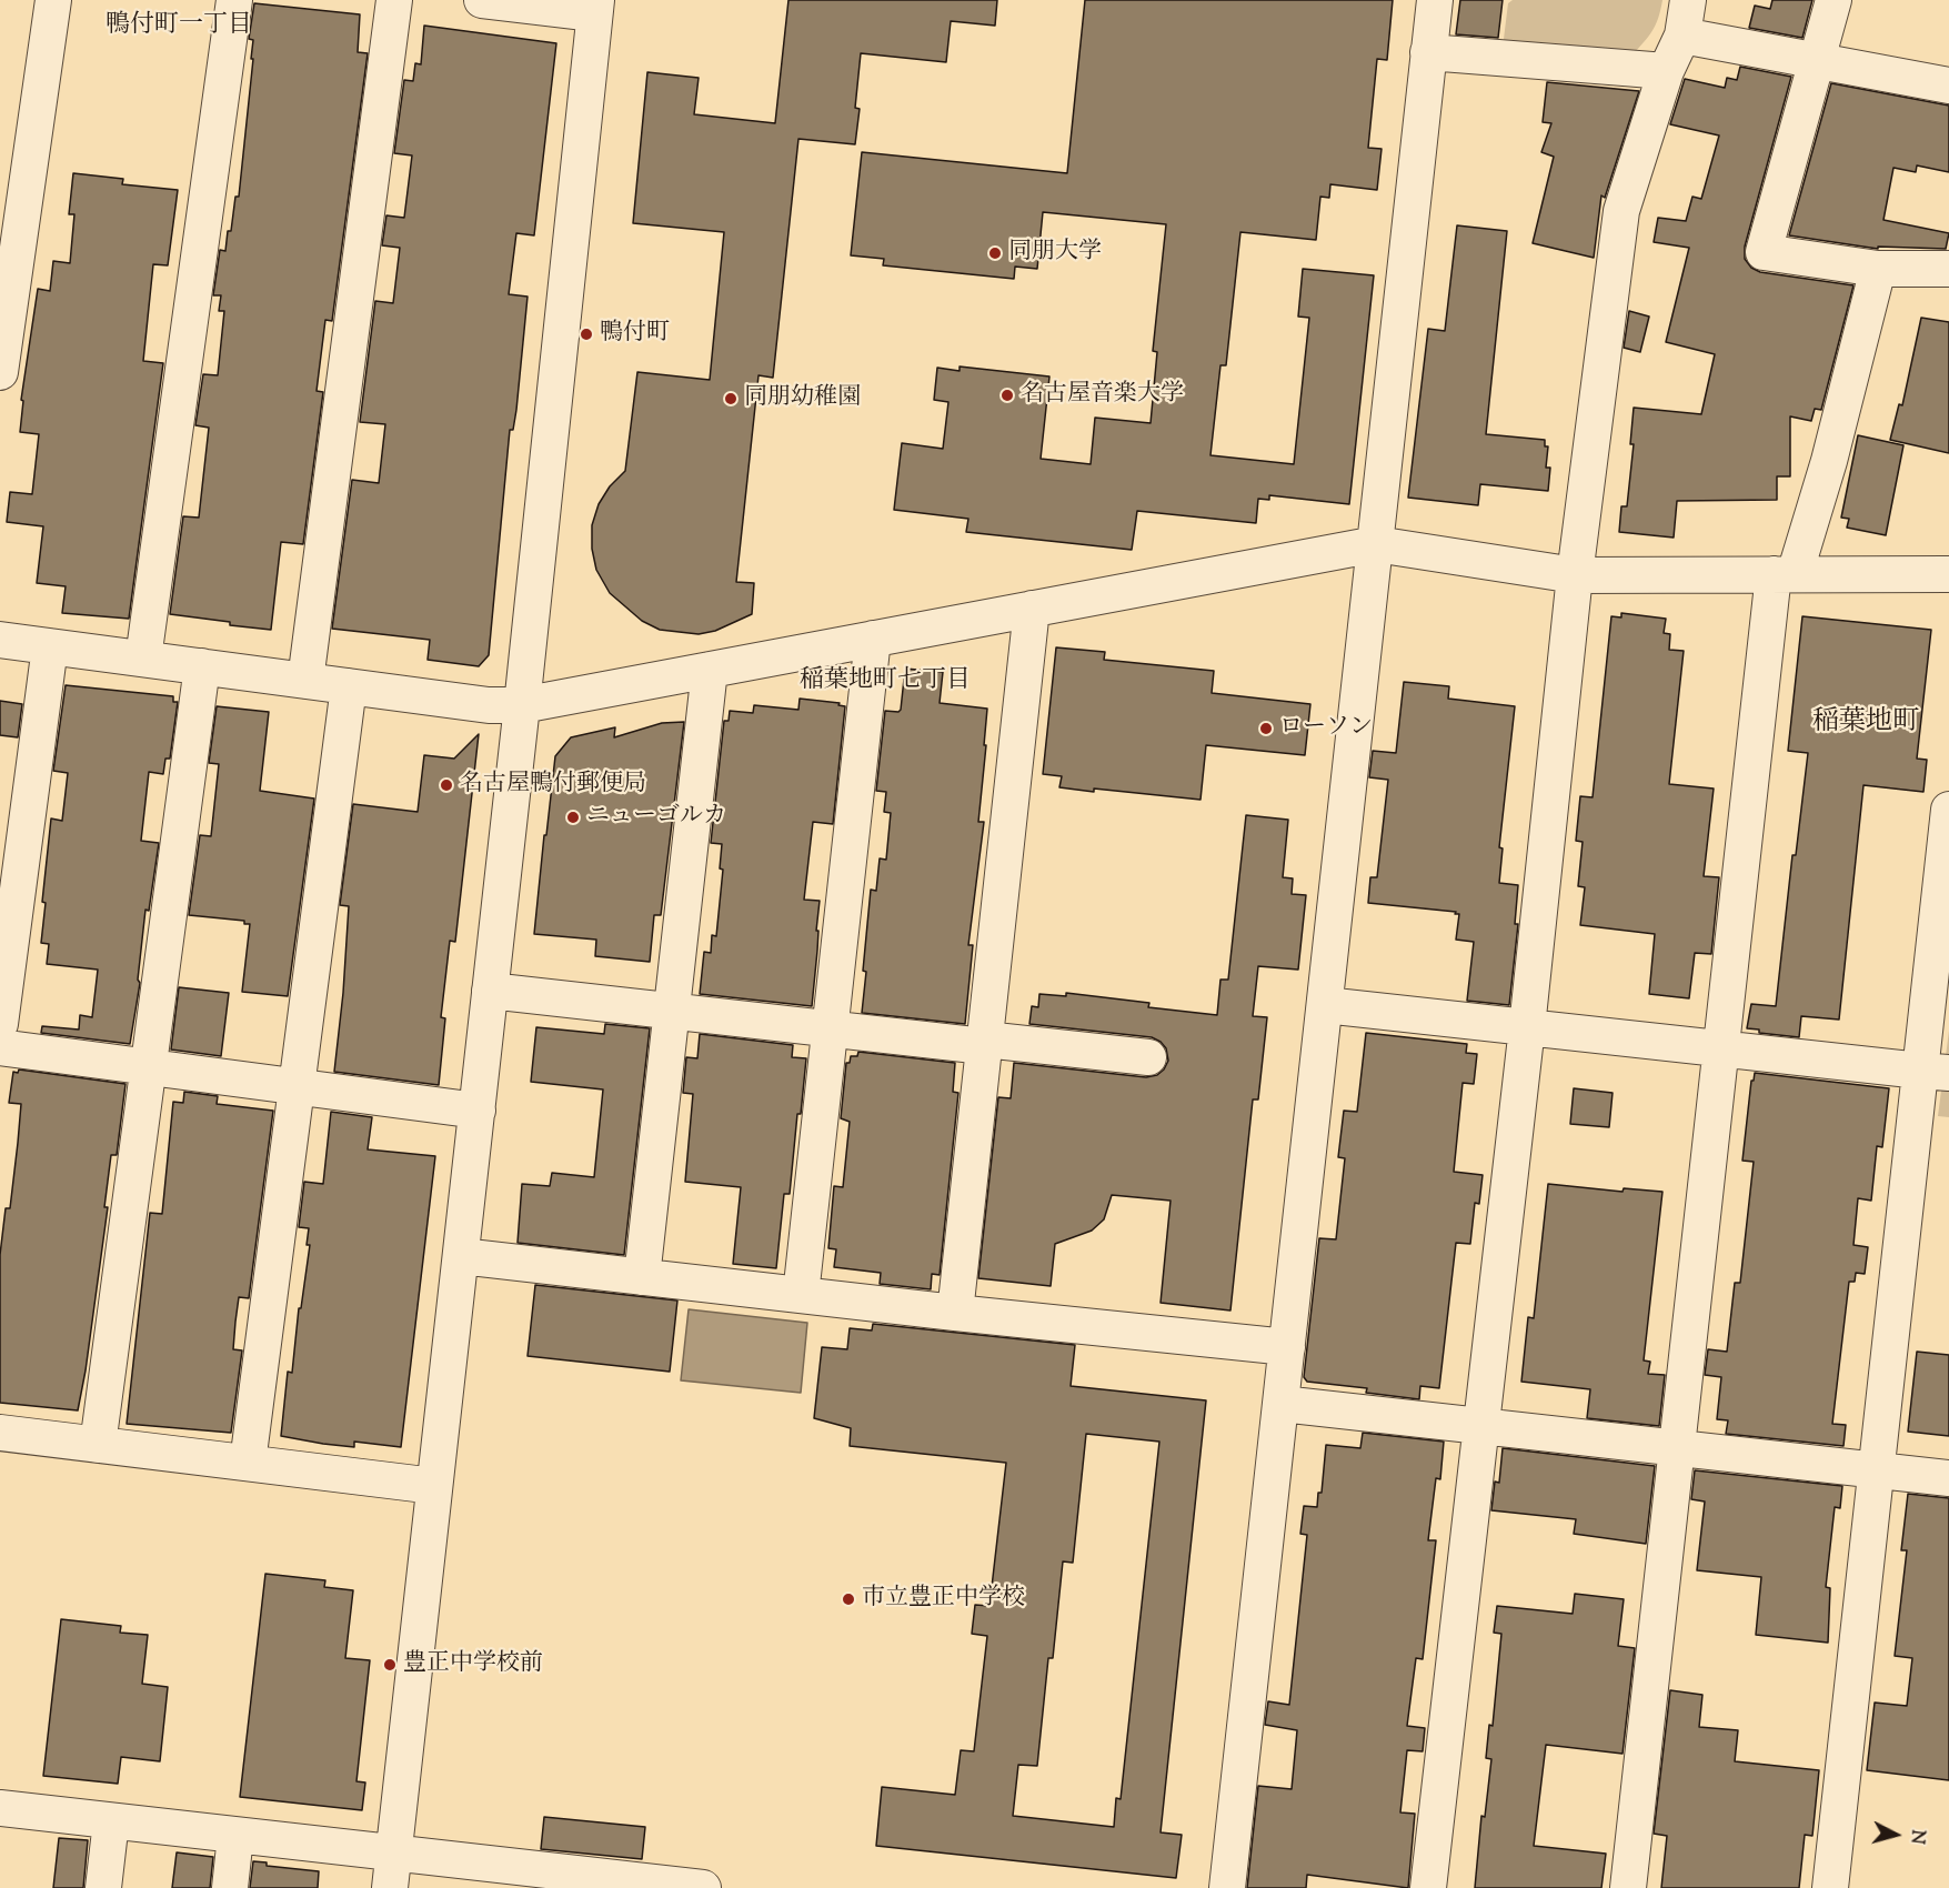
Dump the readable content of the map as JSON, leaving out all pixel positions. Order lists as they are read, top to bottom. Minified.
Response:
{"districts":["鴨付町一丁目","稲葉地町七丁目","稲葉地町"],"places":["同朋大学","鴨付町","名古屋音楽大学","同朋幼稚園","ローソン","名古屋鴨付郵便局","ニューゴルカ","市立豊正中学校","豊正中学校前"],"north":"right"}
